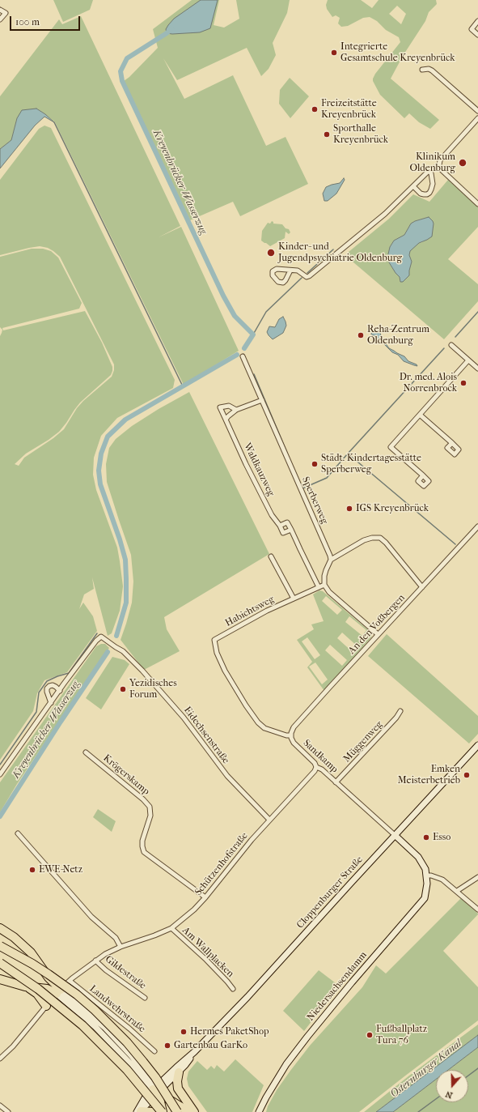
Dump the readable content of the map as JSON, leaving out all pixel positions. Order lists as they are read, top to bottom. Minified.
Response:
{"streets":{"main road":["Cloppenburger Straße","Niedersachsendamm"],"street":["Waldkauzweg","Sperberweg","Habichtsweg","An den Voßbergen","Eidechsenstraße","Müggenweg","Sandkamp","Krögerskamp","Schützenhofstraße","Am Wallplacken","Gildestraße","Landwehrstraße"]},"crossings":[["Sperberweg","Habichtsweg"],["Sperberweg","An den Voßbergen"],["Habichtsweg","An den Voßbergen"],["Habichtsweg","Sandkamp"],["An den Voßbergen","Sandkamp"],["Eidechsenstraße","Schützenhofstraße"],["Müggenweg","Sandkamp"],["Sandkamp","Schützenhofstraße"],["Sandkamp","Cloppenburger Straße"],["Krögerskamp","Schützenhofstraße"],["Schützenhofstraße","Am Wallplacken"],["Schützenhofstraße","Gildestraße"],["Schützenhofstraße","Landwehrstraße"]],"water":["Kreyenbrücker Wasserzug","Osternburger Kanal"],"places":["Integrierte Gesamtschule Kreyenbrück","Freizeitstätte Kreyenbrück","Sporthalle Kreyenbrück","Klinikum Oldenburg","Kinder- und Jugendpsychiatrie Oldenburg","Reha-Zentrum Oldenburg","Dr. med. Alois Norrenbrock","Städt. Kindertagesstätte Sperberweg","IGS Kreyenbrück","Yezidisches Forum","Emken Meisterbetrieb","Esso","EWE-Netz","Hermes PaketShop","Fußballplatz Tura 76","Gartenbau GarKo"],"scale_bar":"100 m","north":"bottom"}
